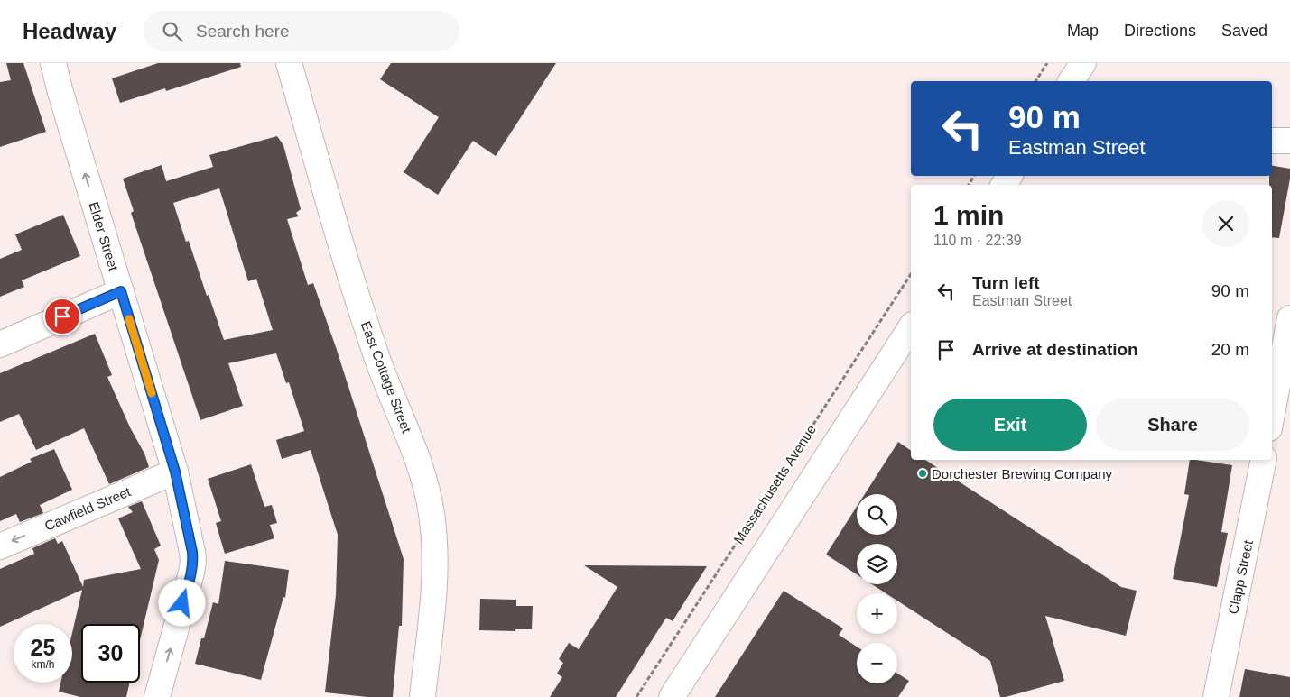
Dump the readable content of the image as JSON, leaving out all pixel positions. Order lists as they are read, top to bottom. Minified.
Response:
{"streets":{"street":["Elder Street","East Cottage Street","Cawfield Street","Clapp Street"],"path":["Massachusetts Avenue"]},"crossings":[["Elder Street","Cawfield Street"]],"one_way":["Elder Street"],"places":["Dorchester Brewing Company"],"page":{"header":"Headway","search":"Search here","nav":["Map","Directions","Saved"],"turn":["90 m","Eastman Street"],"heading":["1 min","110 m · 22:39"],"list":[{"name":"Turn left","note":"Eastman Street","value":"90 m"},{"name":"Arrive at destination","value":"20 m"}],"buttons":["Exit","Share"],"map_buttons":["+","−"],"speed":"25 km/h","limit":"30"}}
